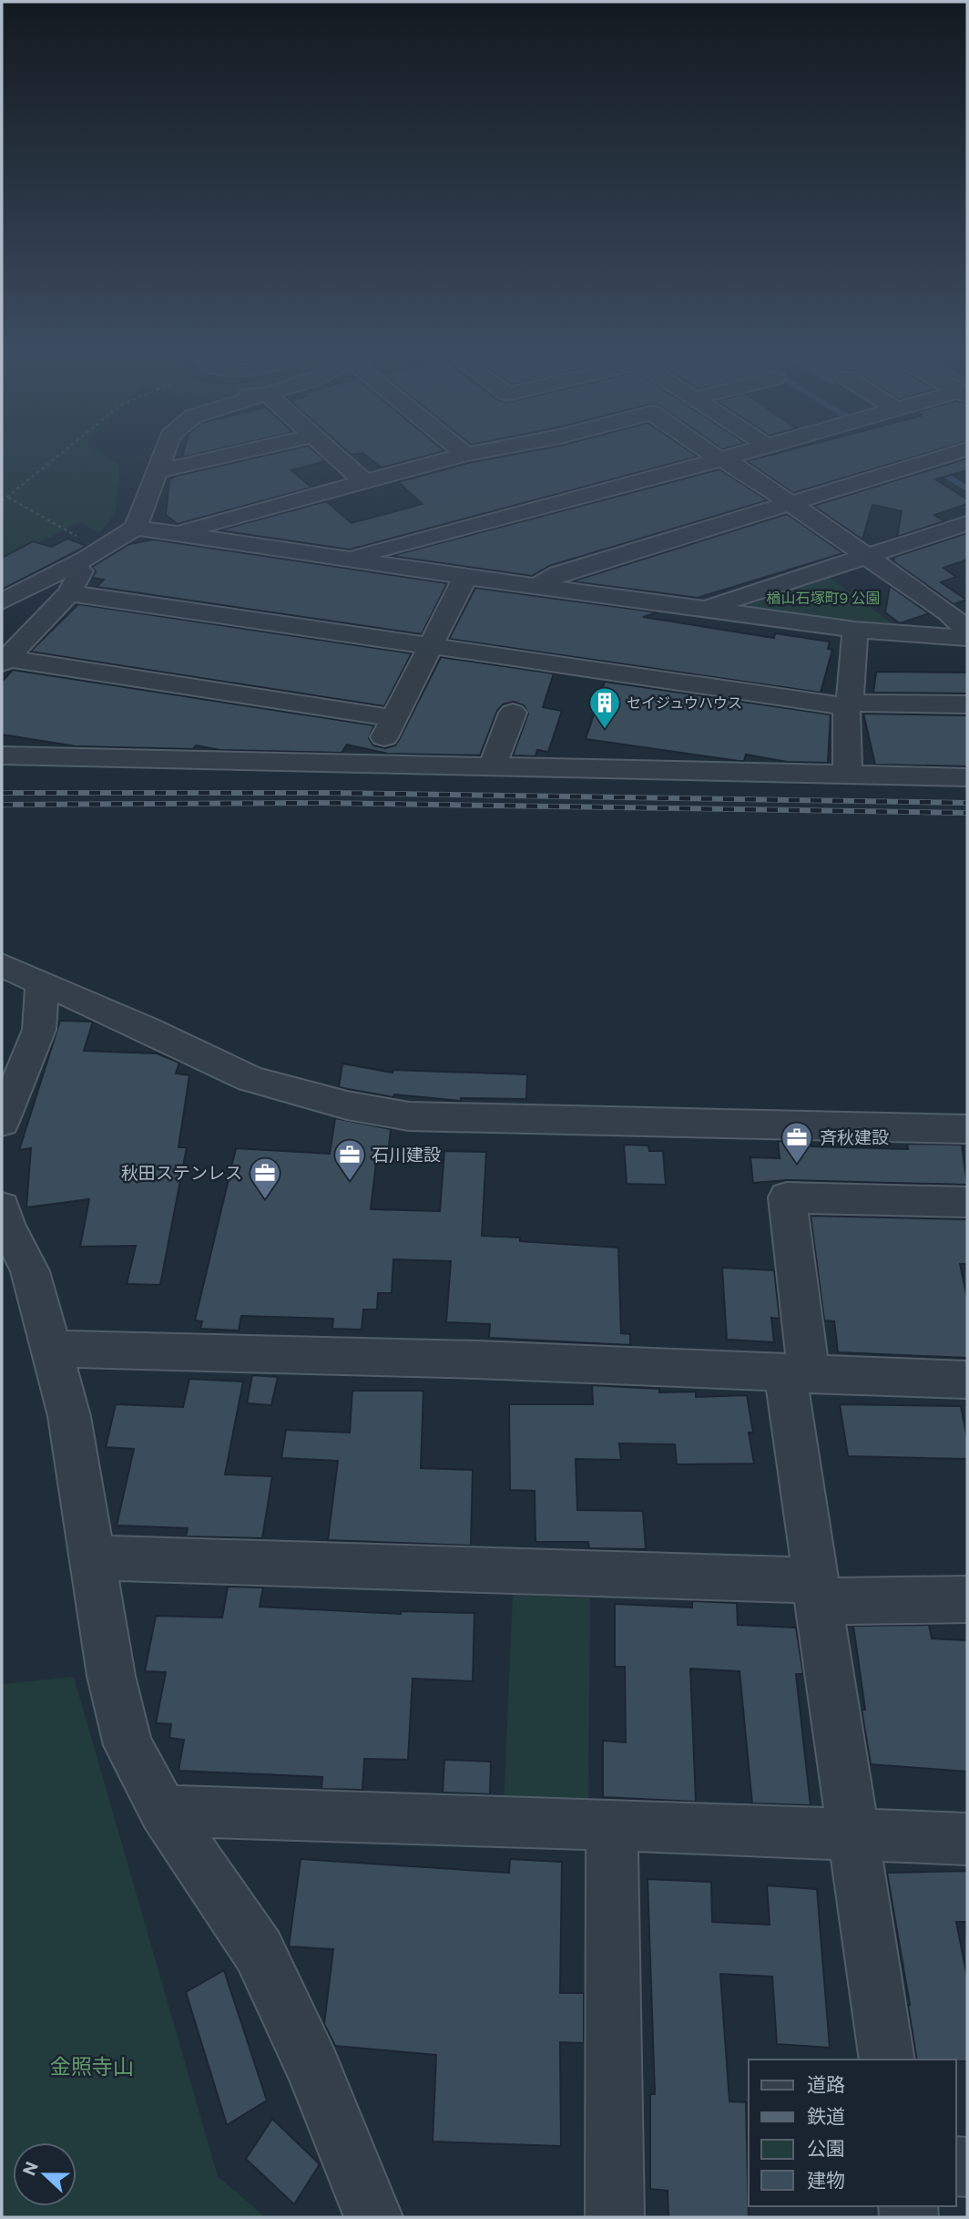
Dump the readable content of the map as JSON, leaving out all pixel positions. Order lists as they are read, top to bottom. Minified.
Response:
{"parks":["楢山石塚町9 公園","金照寺山"],"places":{"building":["セイジュウハウス"],"office":["斉秋建設","石川建設","秋田ステンレス"]},"legend":["道路","鉄道","公園","建物"],"north":"left"}
